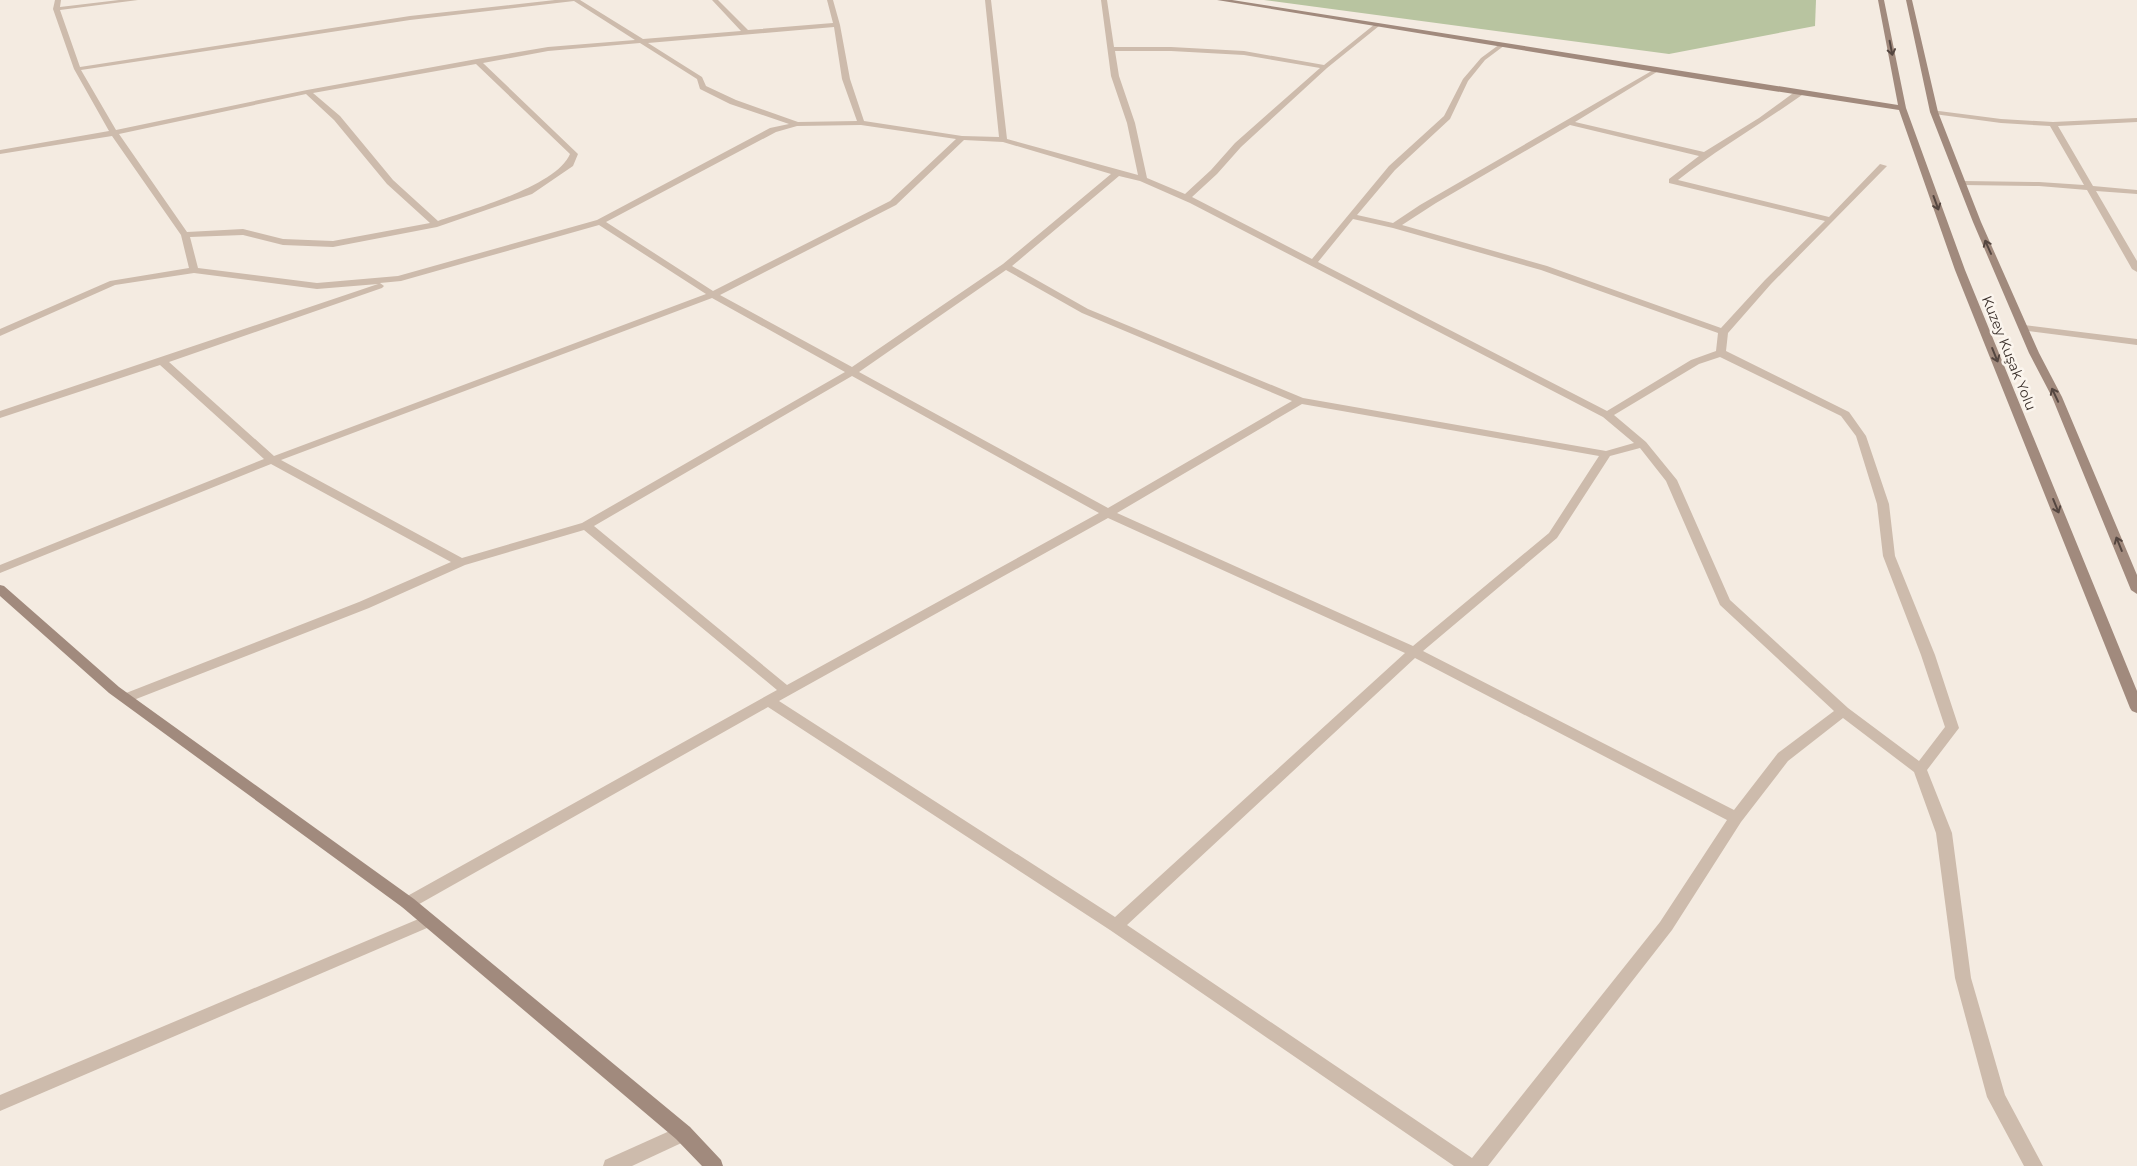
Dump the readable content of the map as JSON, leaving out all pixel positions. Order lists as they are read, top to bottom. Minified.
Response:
{"streets":{"main road":["Kuzey Kuşak Yolu"]}}
